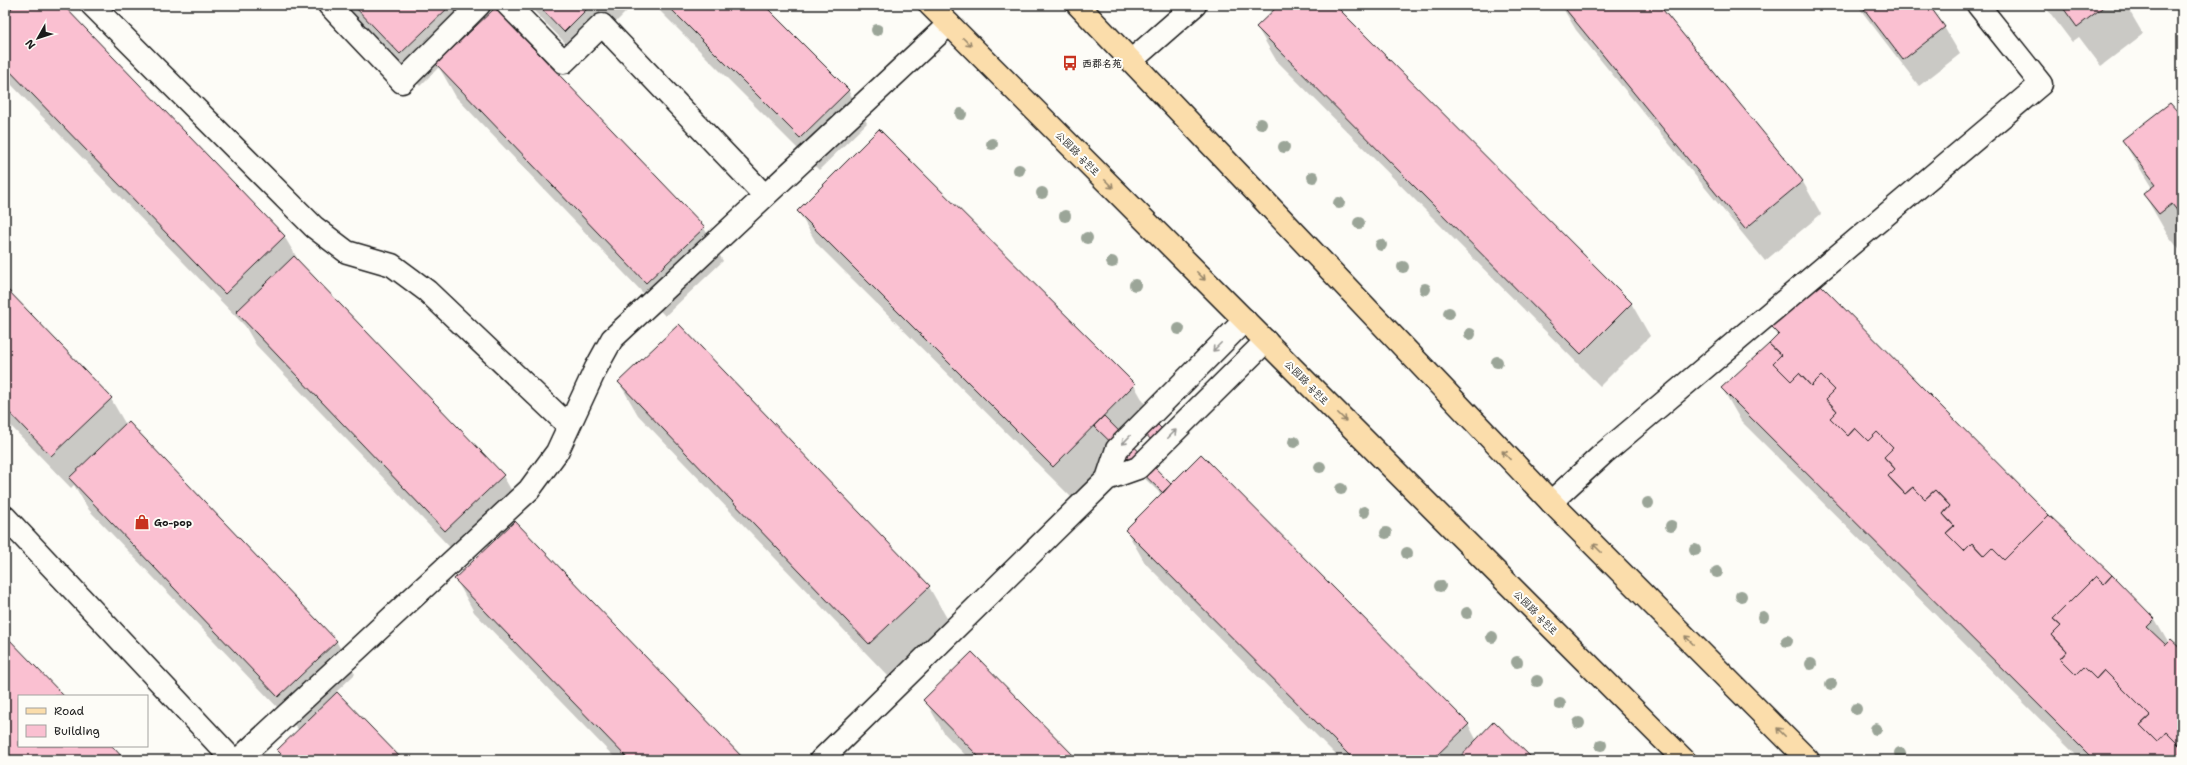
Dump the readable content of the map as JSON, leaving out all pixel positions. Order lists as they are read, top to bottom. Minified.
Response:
{"streets":{"main road":["公园路 공원로"]},"places":{"bus stop":["西郡名苑"],"shop":["Go-pop"]},"legend":["Road","Building"],"north":"bottom left"}
